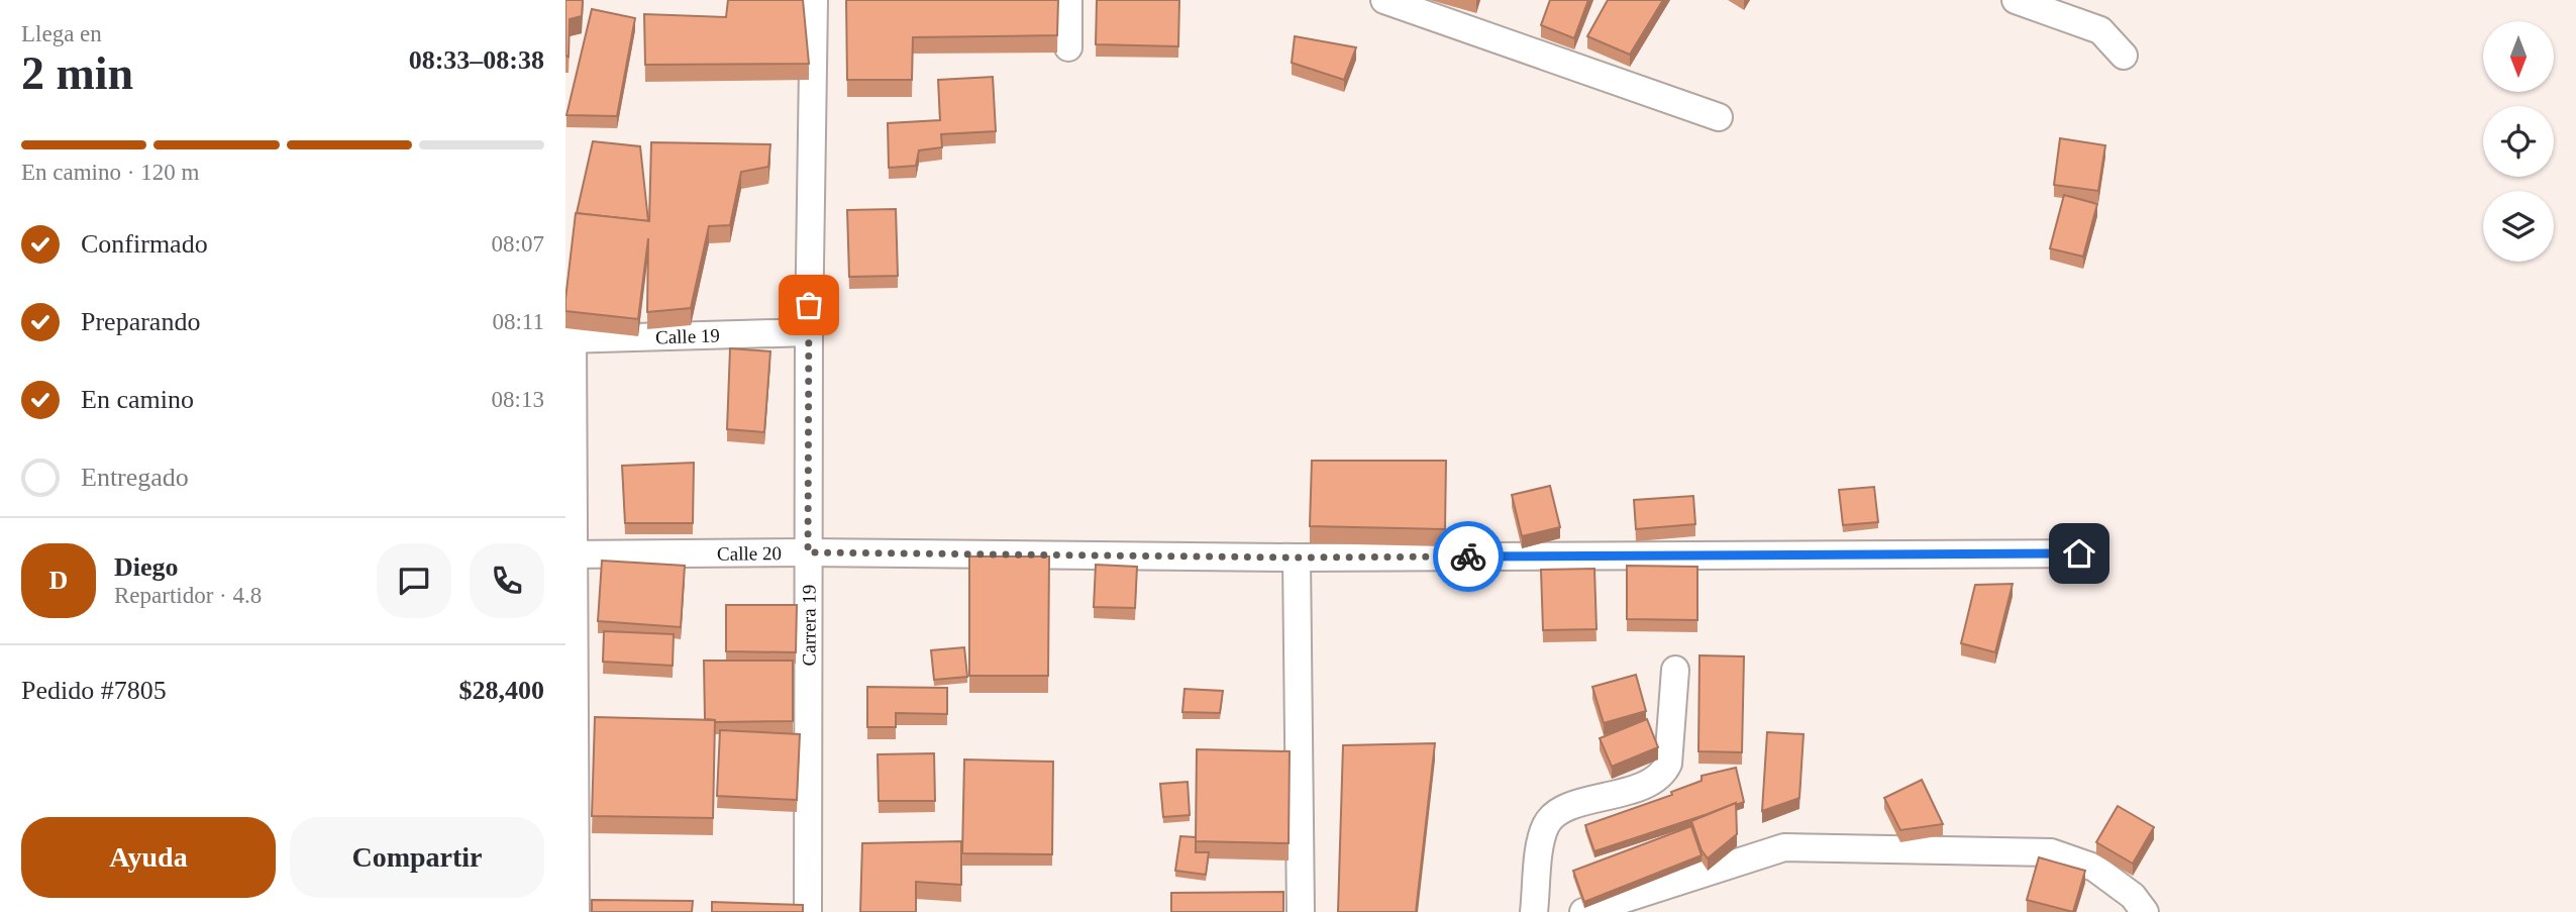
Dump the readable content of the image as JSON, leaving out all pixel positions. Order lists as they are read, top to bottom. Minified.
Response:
{"streets":{"street":["Calle 19","Calle 20","Carrera 19"]},"crossings":[["Calle 19","Carrera 19"],["Calle 20","Carrera 19"]],"north":"bottom","page":{"heading":["2 min","Llega en","08:33–08:38"],"panel":["Diego","Repartidor · 4.8","Pedido #7805","$28,400"],"bar":"En camino · 120 m","list":[["Confirmado","08:07"],["Preparando","08:11"],["En camino","08:13"],"Entregado"],"round":"D","buttons":["Ayuda","Compartir"]}}
